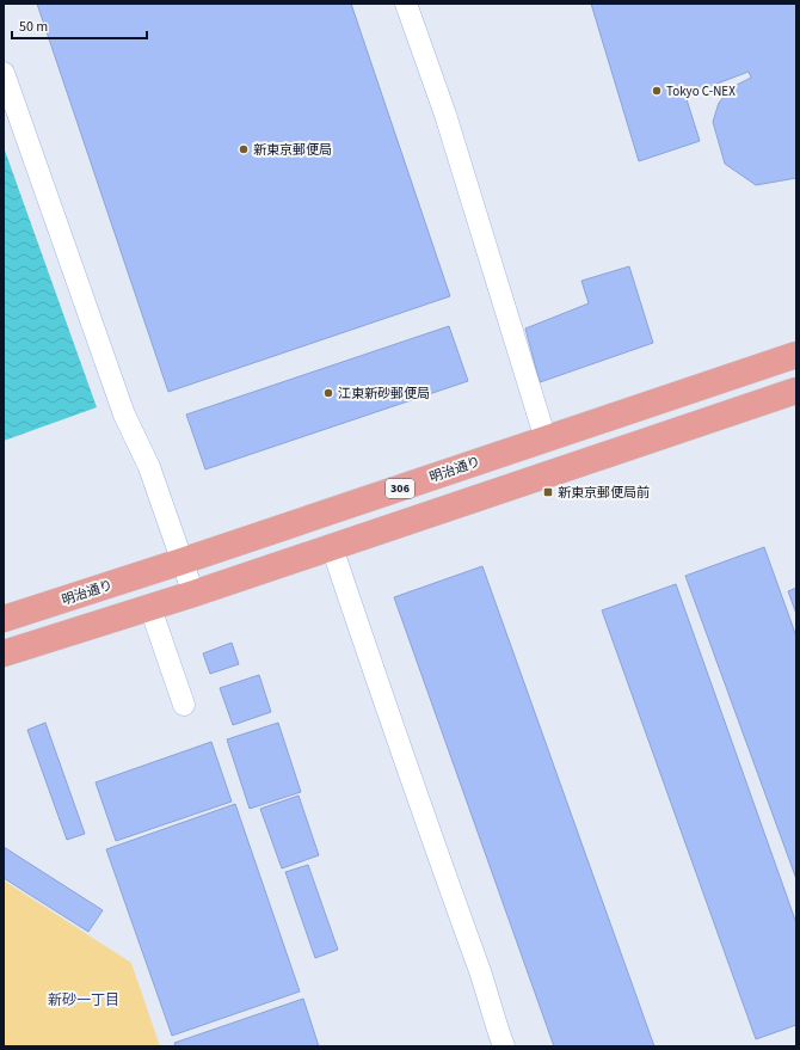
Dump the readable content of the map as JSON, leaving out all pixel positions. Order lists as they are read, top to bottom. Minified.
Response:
{"streets":{"main road":["明治通り","306"]},"districts":["新砂一丁目"],"places":{"other":["Tokyo C-NEX","新東京郵便局","江東新砂郵便局"],"transit":["新東京郵便局前"]},"scale_bar":"50 m"}
